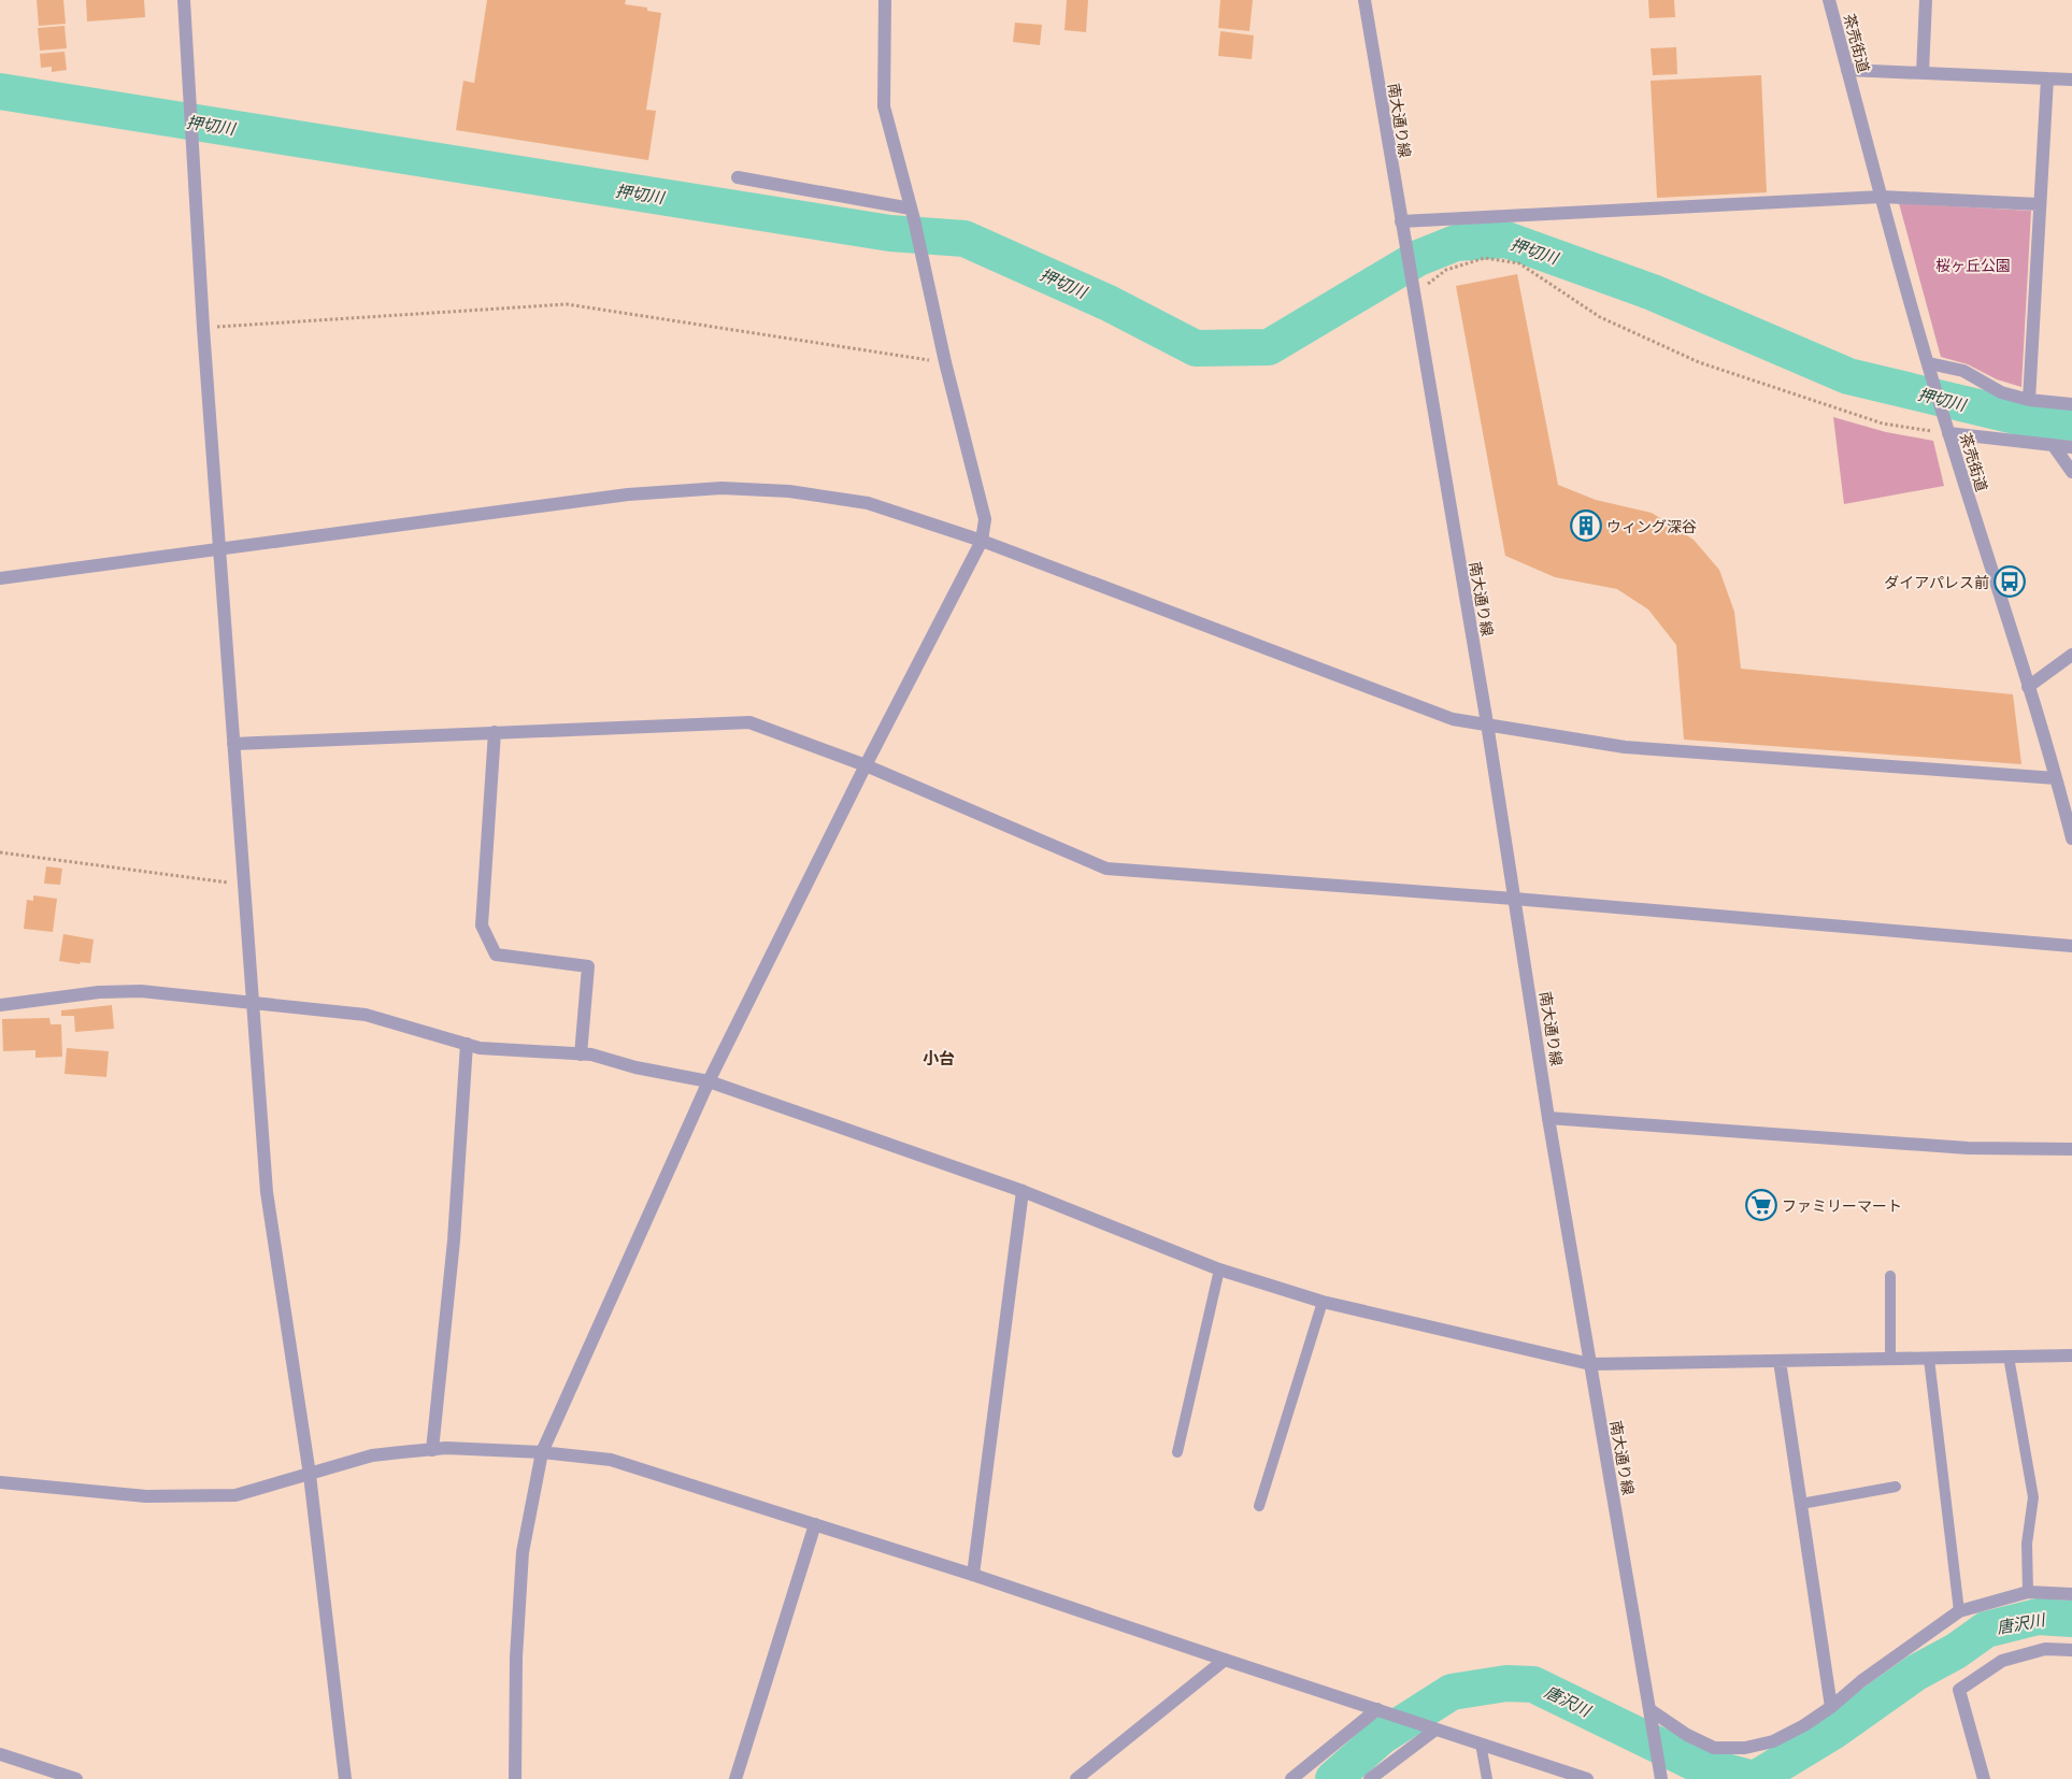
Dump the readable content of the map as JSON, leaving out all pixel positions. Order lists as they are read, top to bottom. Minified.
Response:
{"streets":{"street":["茶売街道","南大通り線"]},"districts":["小台"],"water":["押切川","唐沢川"],"parks":["桜ヶ丘公園"],"places":{"building":["ウィング深谷"],"bus stop":["ダイアパレス前"],"supermarket":["ファミリーマート"]}}
